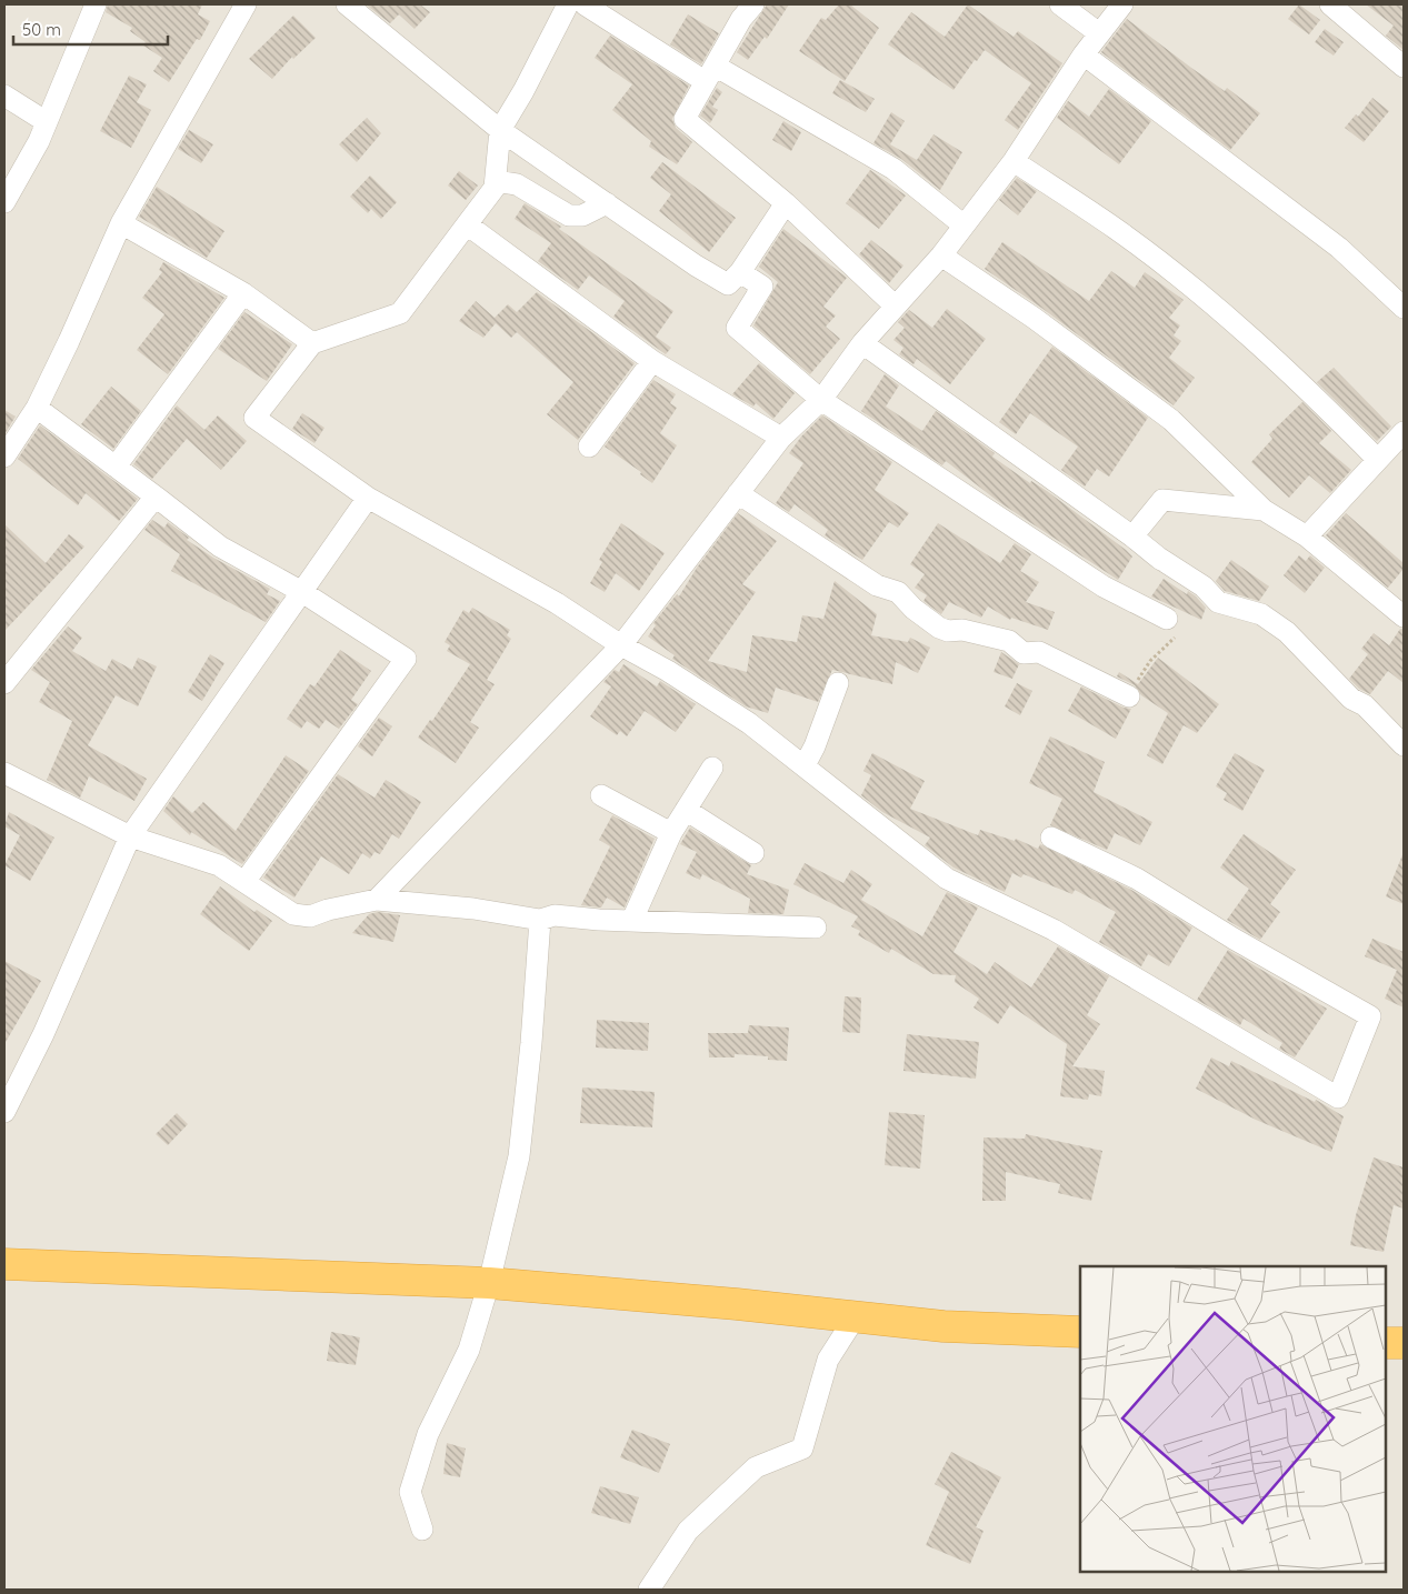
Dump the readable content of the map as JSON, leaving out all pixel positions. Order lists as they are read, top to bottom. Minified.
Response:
{"scale_bar":"50 m"}
